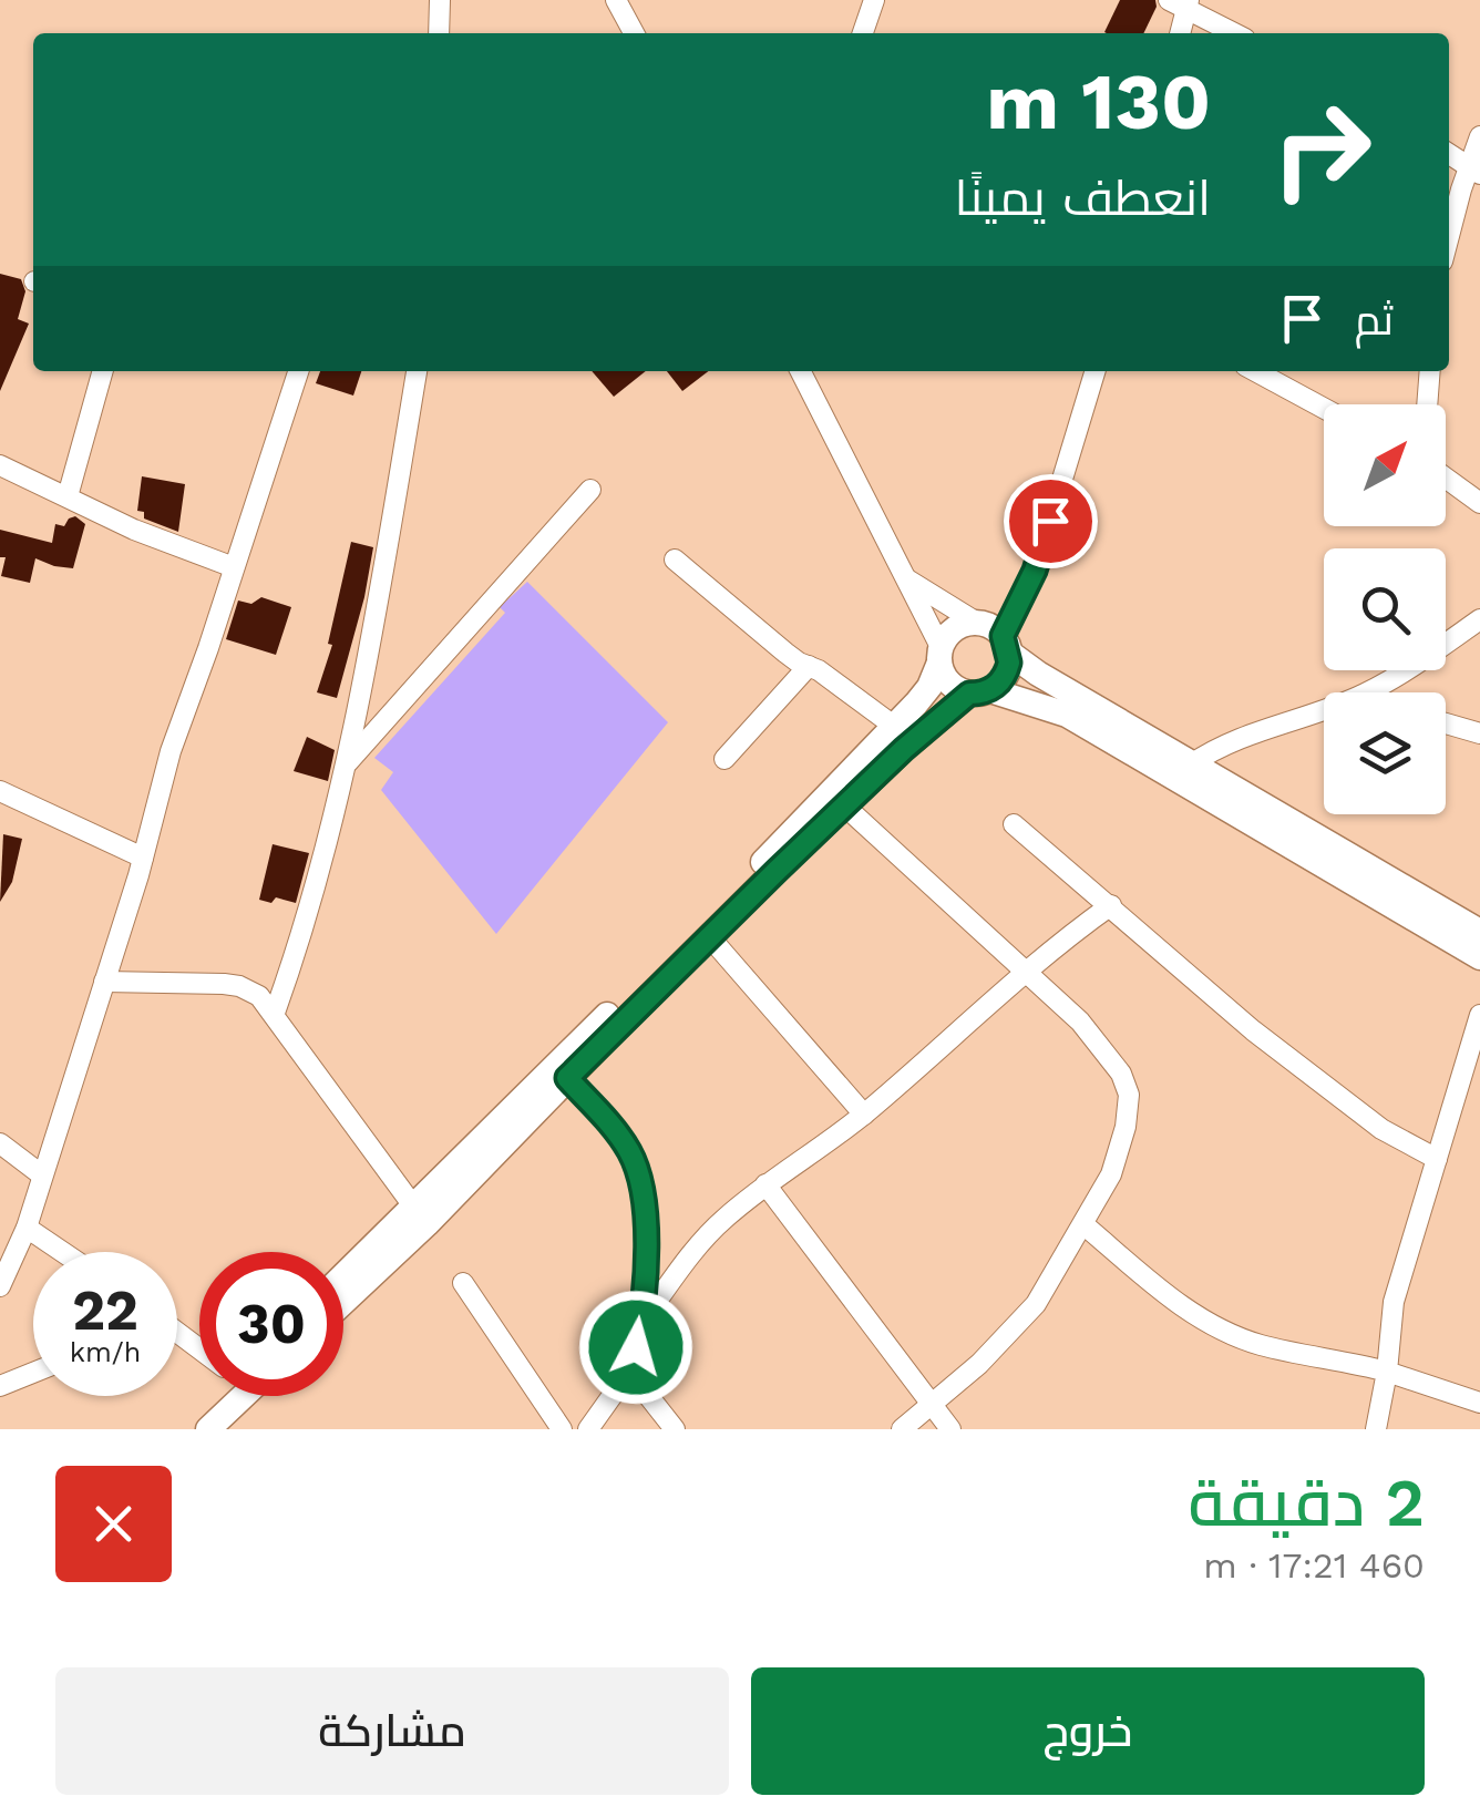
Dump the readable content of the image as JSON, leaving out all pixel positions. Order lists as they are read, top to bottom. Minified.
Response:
{"north":"top right","page":{"turn":["130 m","انعطف يمينًا"],"then":"ثم","speed":"22 km/h","limit":"30","heading":["2 دقيقة","460 m · 17:21"],"buttons":["خروج","مشاركة"]}}
